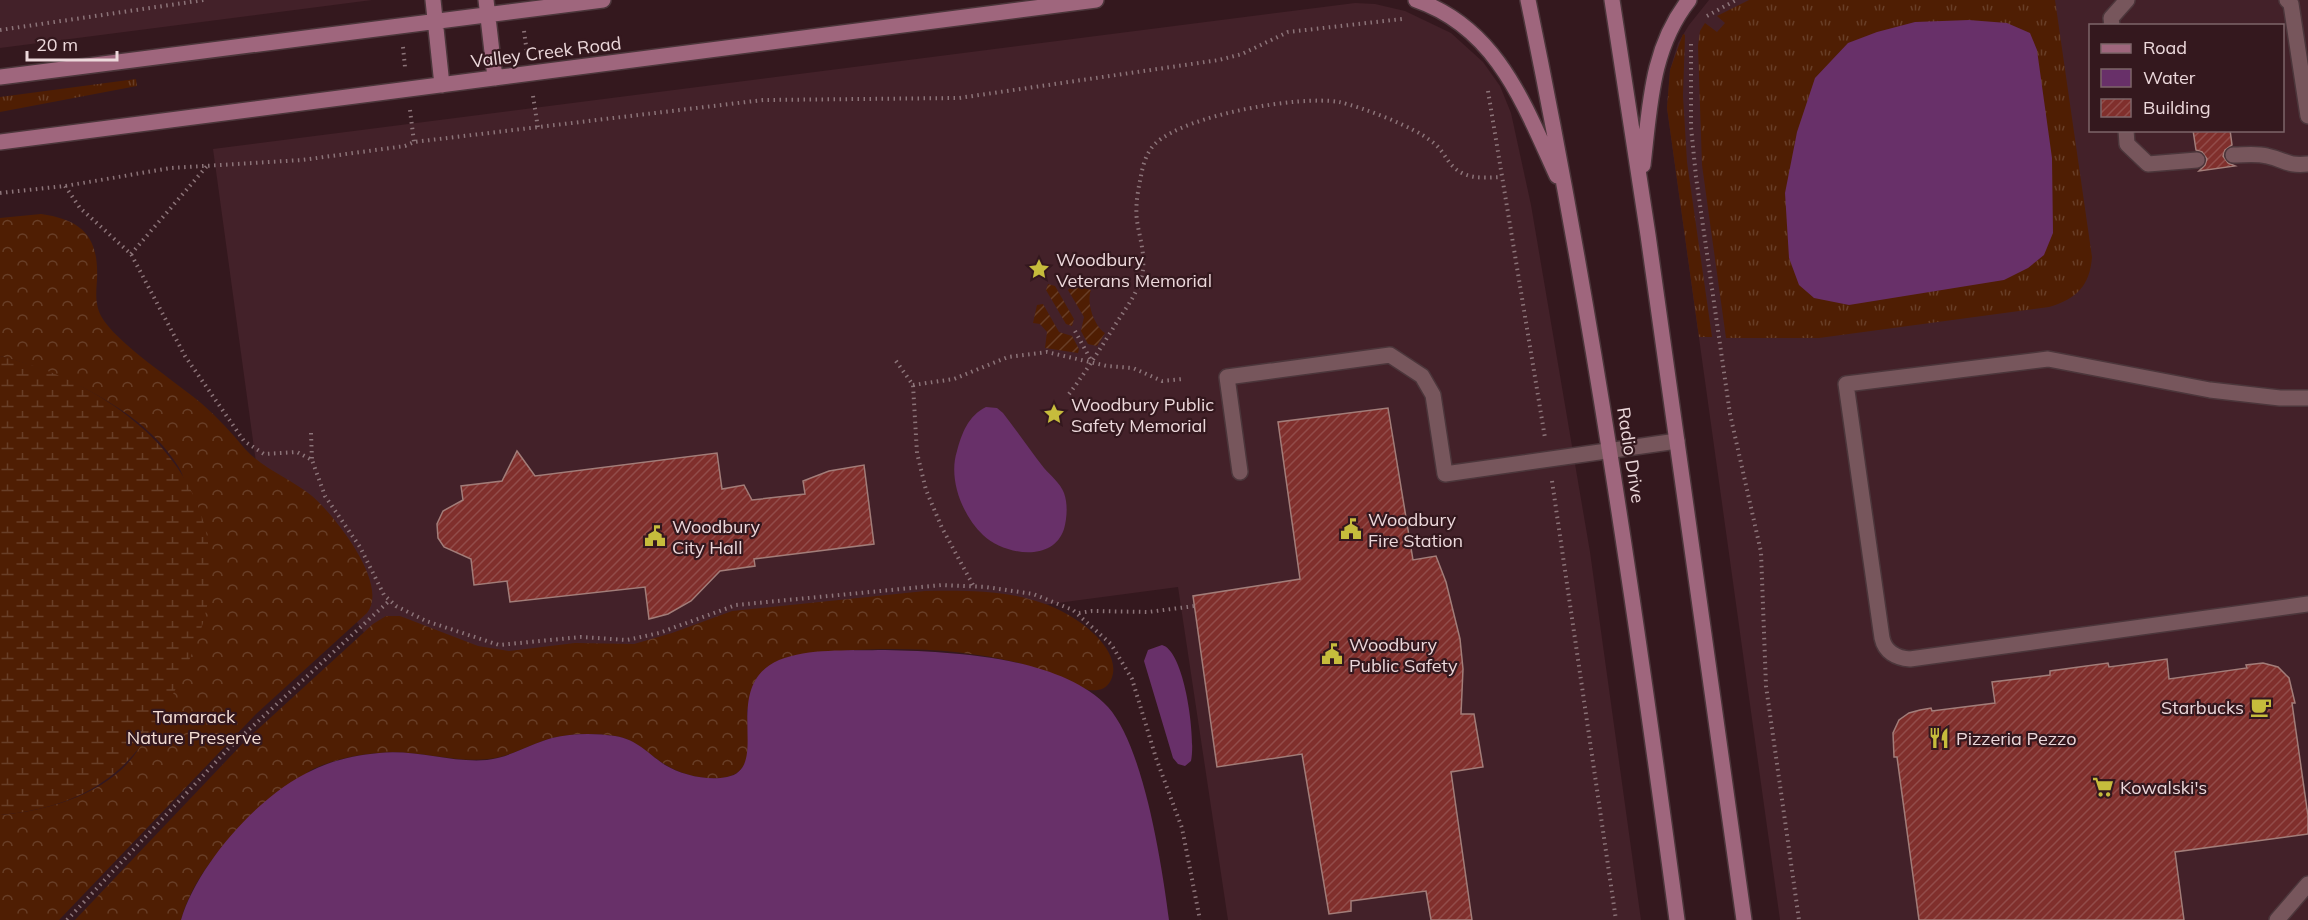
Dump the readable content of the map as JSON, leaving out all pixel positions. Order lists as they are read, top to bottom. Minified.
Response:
{"streets":{"main road":["Valley Creek Road","Radio Drive"]},"parks":["Tamarack Nature Preserve"],"places":{"place":["Woodbury Veterans Memorial","Woodbury Public Safety Memorial"],"public building":["Woodbury Fire Station","Woodbury City Hall","Woodbury Public Safety"],"cafe":["Starbucks"],"restaurant":["Pizzeria Pezzo"],"supermarket":["Kowalski's"]},"legend":["Road","Water","Building"],"scale_bar":"20 m"}
